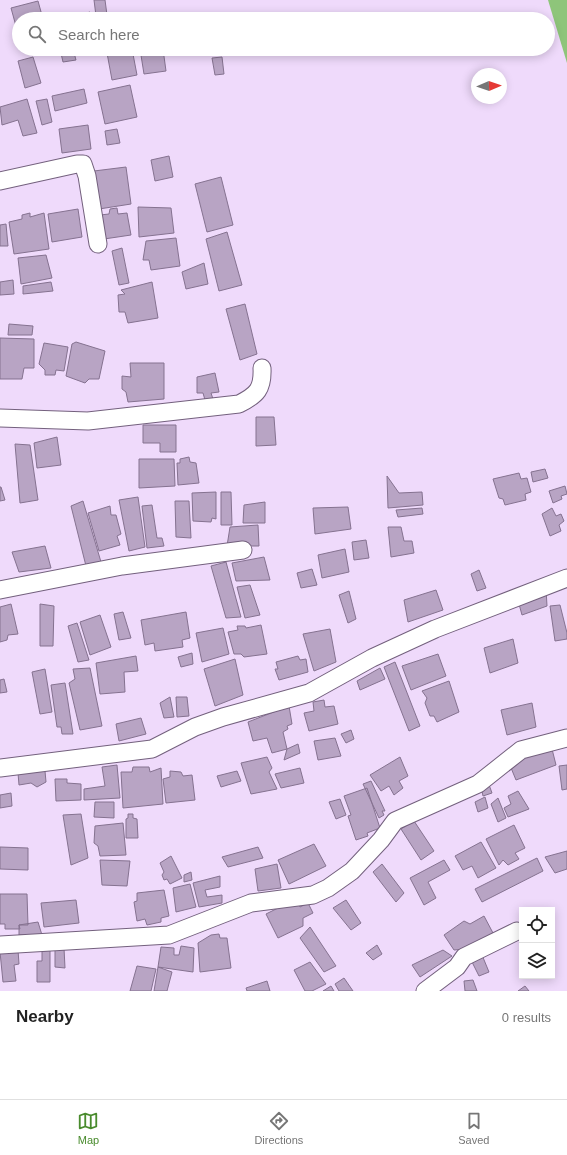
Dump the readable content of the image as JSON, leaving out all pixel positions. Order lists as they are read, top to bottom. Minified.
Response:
{"north":"right","page":{"search":"Search here","heading":["Nearby","0 results"],"nav":["Map","Directions","Saved"]}}
